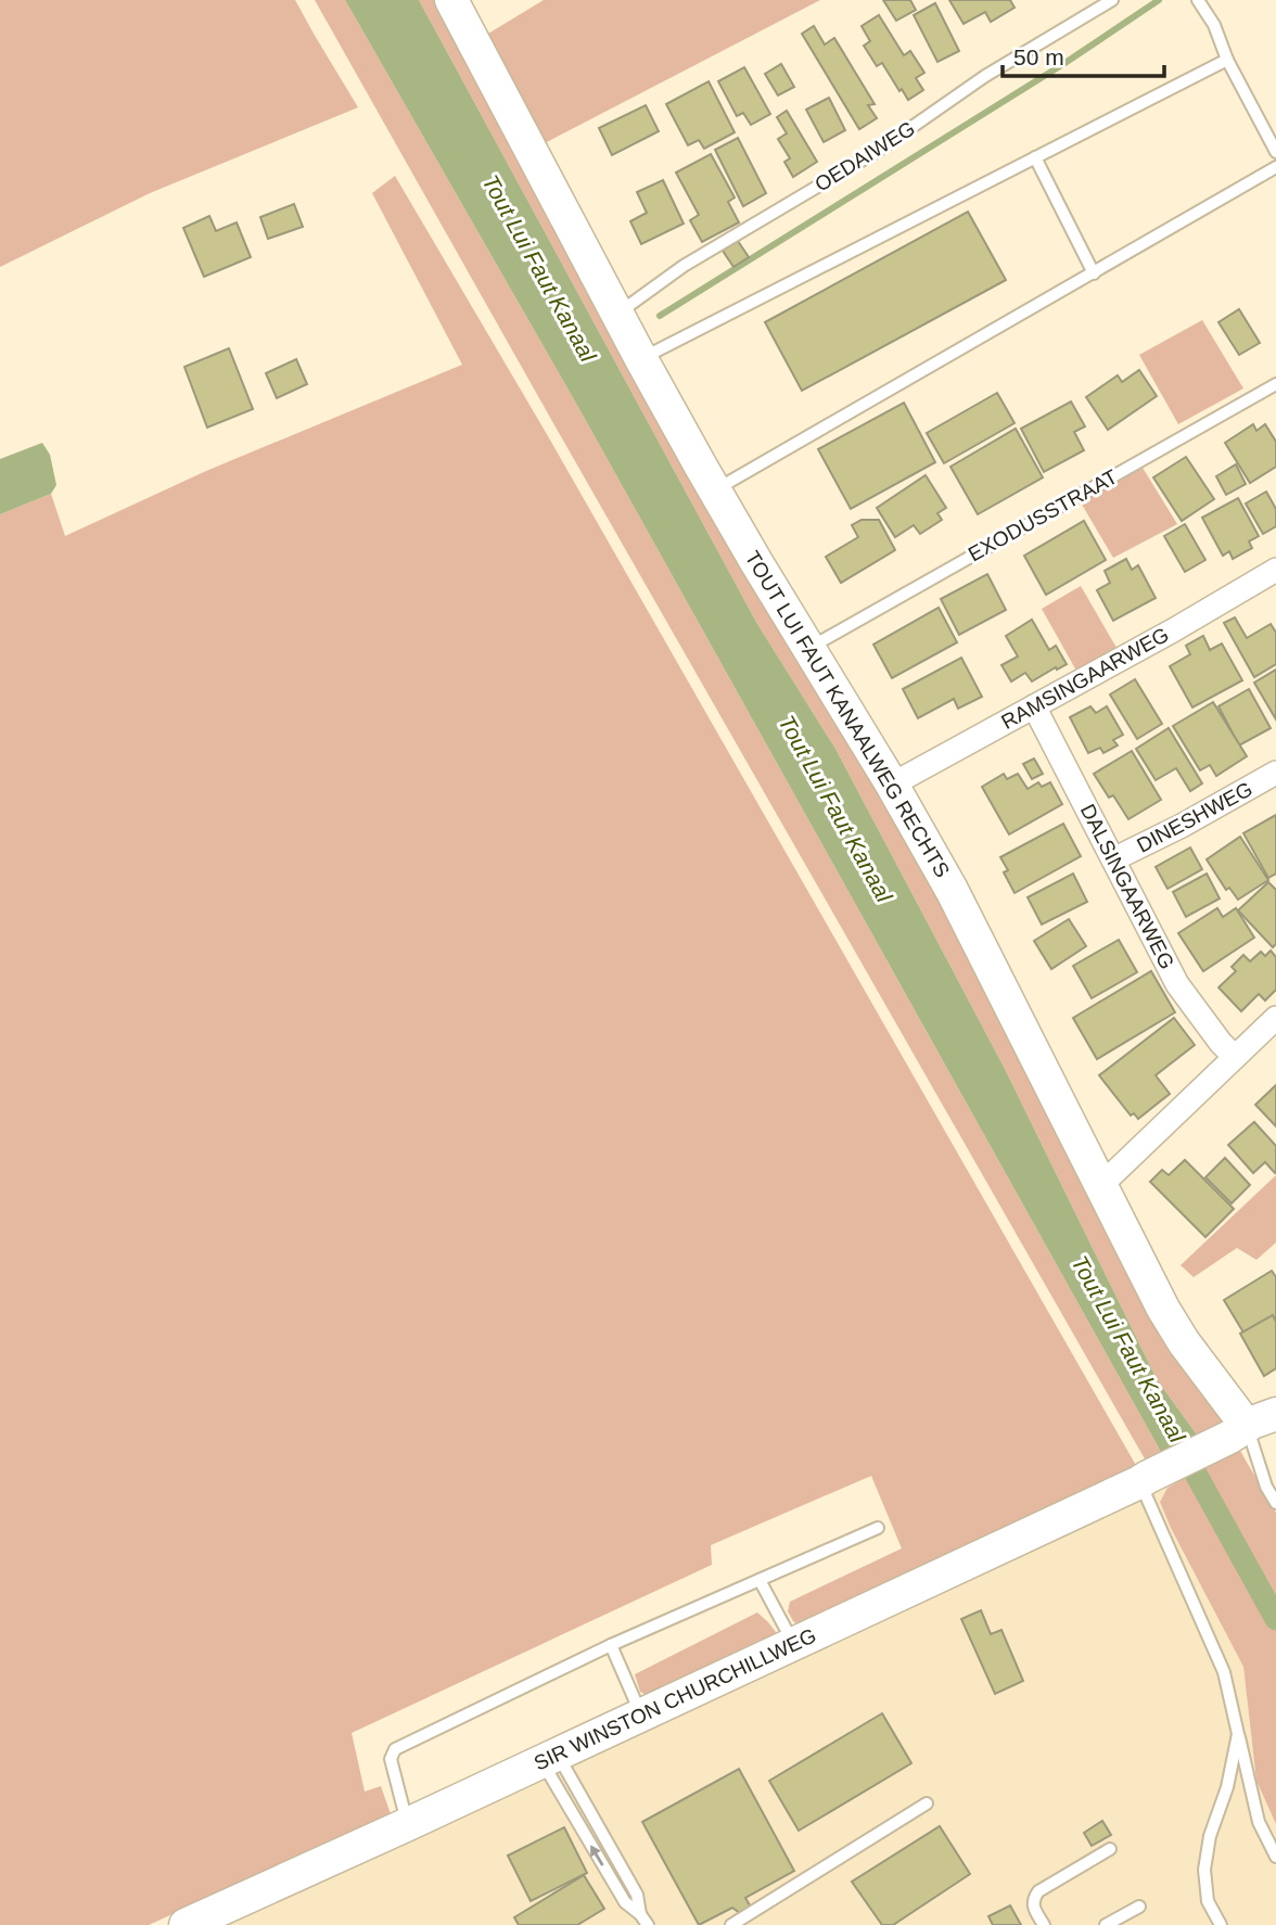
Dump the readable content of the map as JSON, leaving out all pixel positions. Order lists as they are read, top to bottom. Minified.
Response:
{"streets":{"street":["RAMSINGAARWEG","TOUT LUI FAUT KANAALWEG RECHTS","DINESHWEG","DALSINGAARWEG","SIR WINSTON CHURCHILLWEG"],"lane":["OEDAIWEG","EXODUSSTRAAT"]},"crossings":[["OEDAIWEG","TOUT LUI FAUT KANAALWEG RECHTS"],["EXODUSSTRAAT","TOUT LUI FAUT KANAALWEG RECHTS"],["RAMSINGAARWEG","TOUT LUI FAUT KANAALWEG RECHTS"],["RAMSINGAARWEG","DALSINGAARWEG"],["TOUT LUI FAUT KANAALWEG RECHTS","SIR WINSTON CHURCHILLWEG"],["DINESHWEG","DALSINGAARWEG"]],"water":["Tout Lui Faut Kanaal"],"scale_bar":"50 m"}
